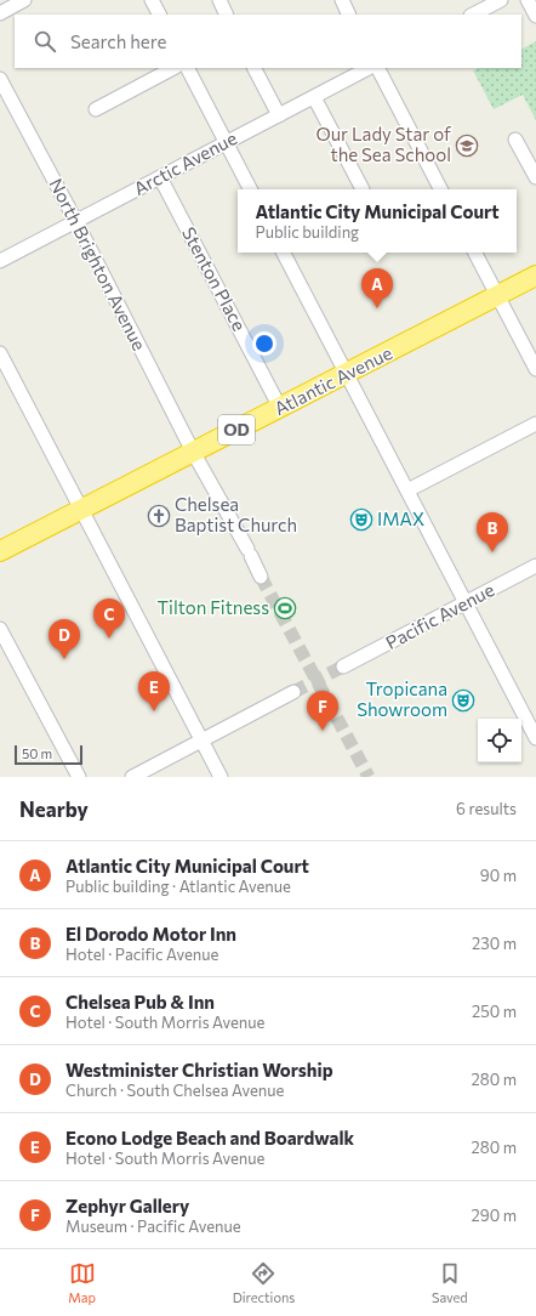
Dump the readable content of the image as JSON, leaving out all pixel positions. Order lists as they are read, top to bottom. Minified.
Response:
{"streets":{"highway":["Atlantic Avenue","OD"],"street":["Arctic Avenue","North Brighton Avenue","Stenton Place","Pacific Avenue"]},"crossings":[["Arctic Avenue","North Brighton Avenue"],["Arctic Avenue","Stenton Place"],["North Brighton Avenue","Atlantic Avenue"],["Stenton Place","Atlantic Avenue"]],"places":{"school or university":["Our Lady Star of the Sea School"],"church":["Chelsea Baptist Church"],"theatre":["IMAX","Tropicana Showroom"],"sports":["Tilton Fitness"]},"scale_bar":"50 m","page":{"search":"Search here","popup":["Atlantic City Municipal Court","Public building"],"pins":["A","B","C","D","E","F"],"scale":"50 m","heading":["Nearby","6 results"],"list":[{"mark":"A","name":"Atlantic City Municipal Court","note":"Public building · Atlantic Avenue","value":"90 m"},{"mark":"B","name":"El Dorodo Motor Inn","note":"Hotel · Pacific Avenue","value":"230 m"},{"mark":"C","name":"Chelsea Pub & Inn","note":"Hotel · South Morris Avenue","value":"250 m"},{"mark":"D","name":"Westminister Christian Worship","note":"Church · South Chelsea Avenue","value":"280 m"},{"mark":"E","name":"Econo Lodge Beach and Boardwalk","note":"Hotel · South Morris Avenue","value":"280 m"},{"mark":"F","name":"Zephyr Gallery","note":"Museum · Pacific Avenue","value":"290 m"}],"nav":["Map","Directions","Saved"]}}
